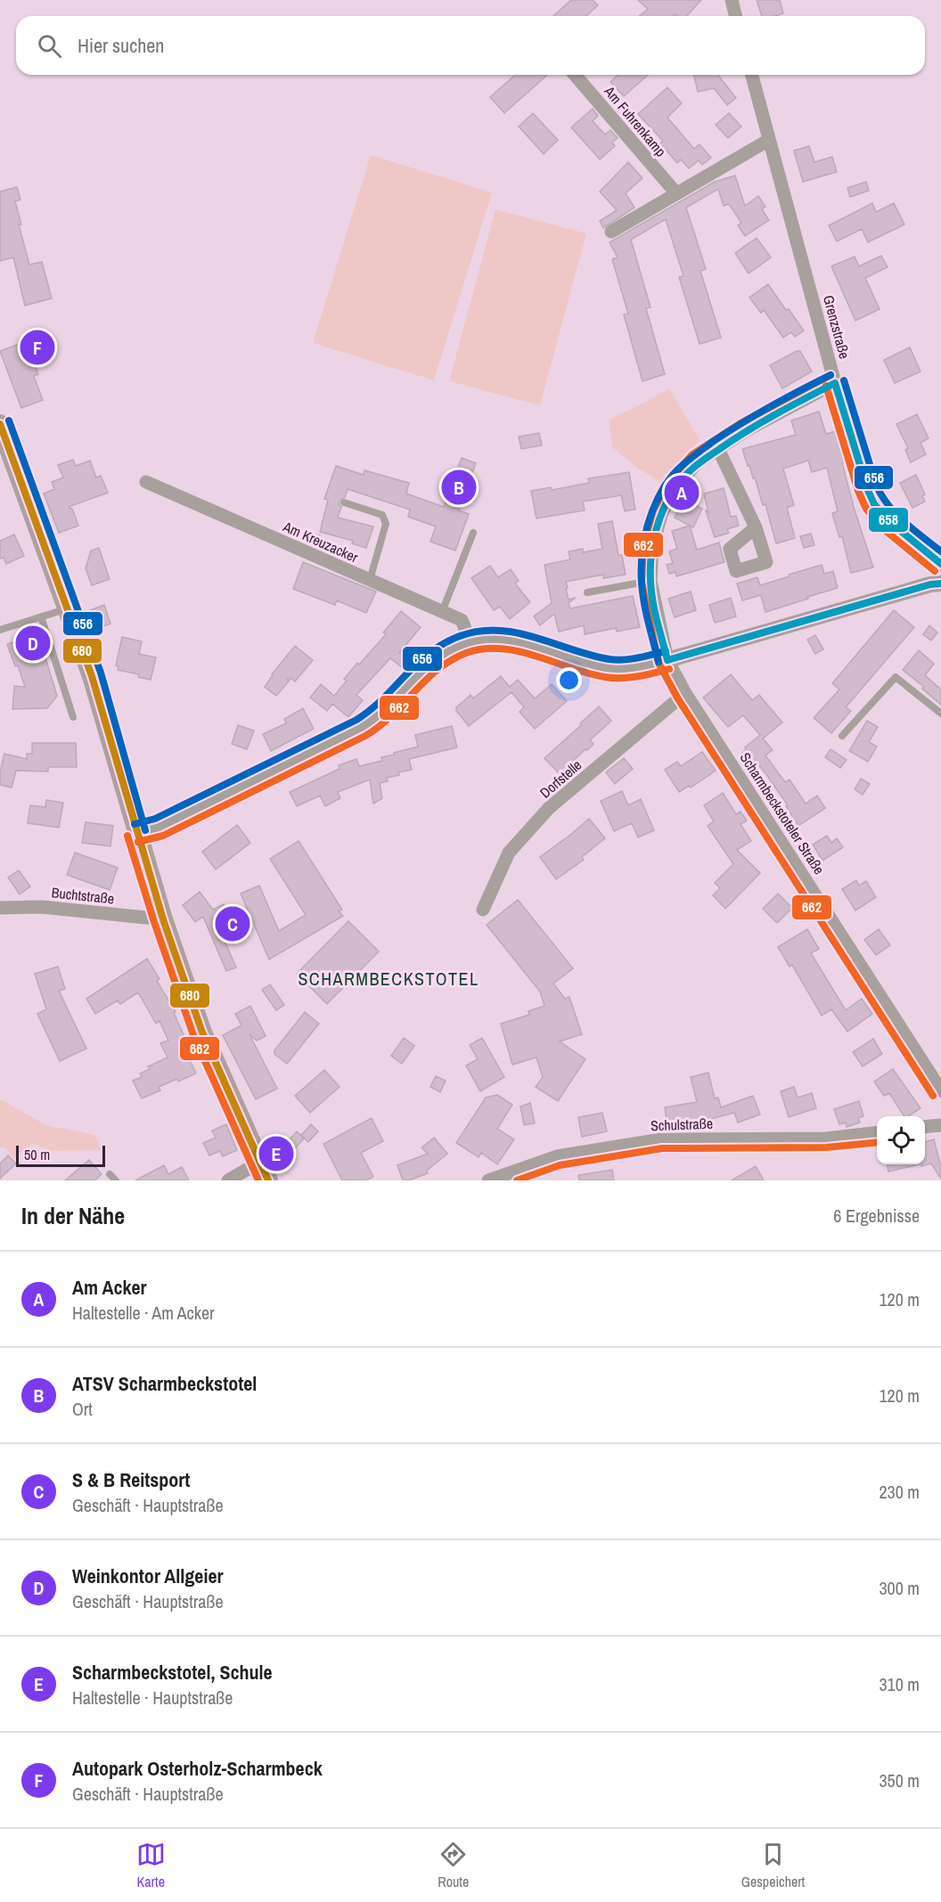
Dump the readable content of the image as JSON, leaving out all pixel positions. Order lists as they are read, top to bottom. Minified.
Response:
{"streets":{"street":["Am Fuhrenkamp","Grenzstraße","Am Kreuzacker","Dorfstelle","Scharmbeckstoteler Straße","Buchtstraße","Schulstraße"]},"crossings":[["Grenzstraße","Scharmbeckstoteler Straße"],["Dorfstelle","Scharmbeckstoteler Straße"]],"districts":["SCHARMBECKSTOTEL"],"lines":["transit line 662","transit line 656","transit line 658","transit line 680"],"scale_bar":"50 m","page":{"search":"Hier suchen","pins":["F","B","A","D","C","E"],"scale":"50 m","heading":["In der Nähe","6 Ergebnisse"],"list":[{"mark":"A","name":"Am Acker","note":"Haltestelle · Am Acker","value":"120 m"},{"mark":"B","name":"ATSV Scharmbeckstotel","note":"Ort","value":"120 m"},{"mark":"C","name":"S & B Reitsport","note":"Geschäft · Hauptstraße","value":"230 m"},{"mark":"D","name":"Weinkontor Allgeier","note":"Geschäft · Hauptstraße","value":"300 m"},{"mark":"E","name":"Scharmbeckstotel, Schule","note":"Haltestelle · Hauptstraße","value":"310 m"},{"mark":"F","name":"Autopark Osterholz-Scharmbeck","note":"Geschäft · Hauptstraße","value":"350 m"}],"nav":["Karte","Route","Gespeichert"]}}
